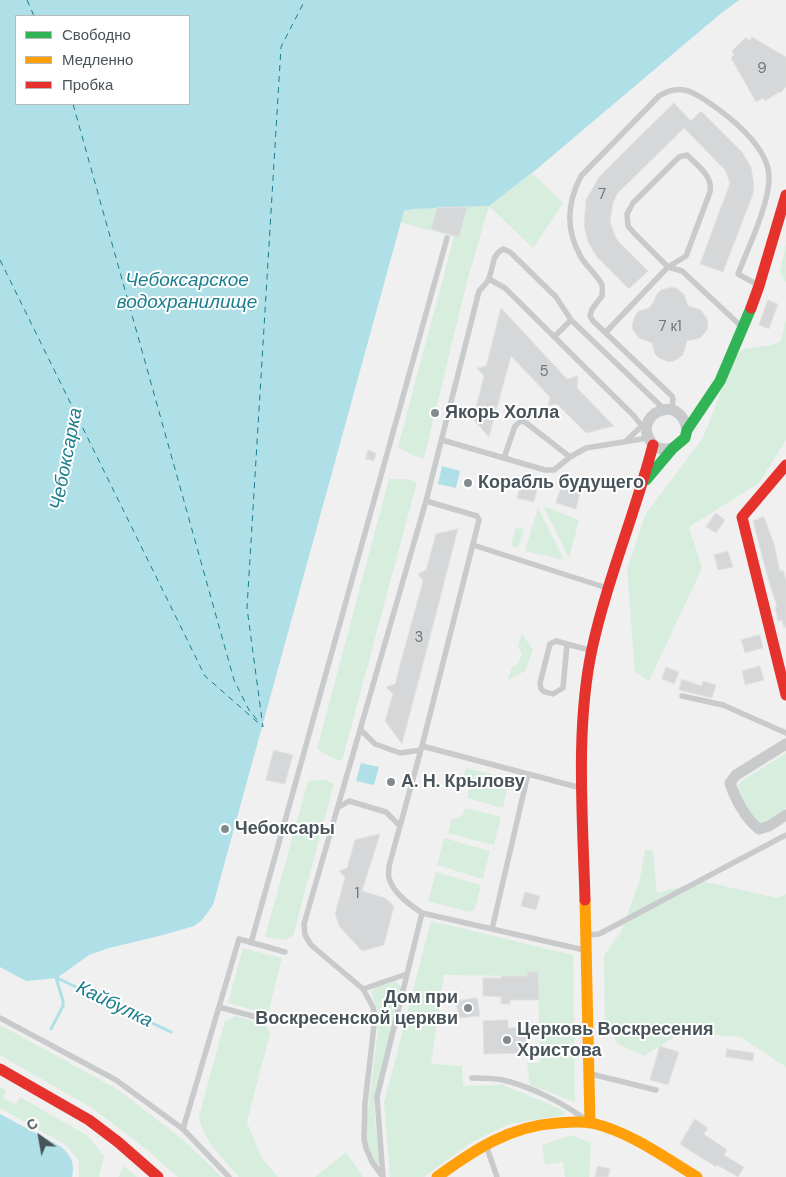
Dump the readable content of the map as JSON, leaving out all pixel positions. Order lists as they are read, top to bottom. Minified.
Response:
{"water":["Чебоксарское водохранилище","Чебоксарка","Кайбулка"],"places":["Якорь Холла","Корабль будущего","А. Н. Крылову","Чебоксары","Дом при Воскресенской церкви","Церковь Воскресения Христова"],"house_numbers":["9","7","7 к1","5","3","1"],"legend":["Свободно","Медленно","Пробка"],"north":"top left"}
